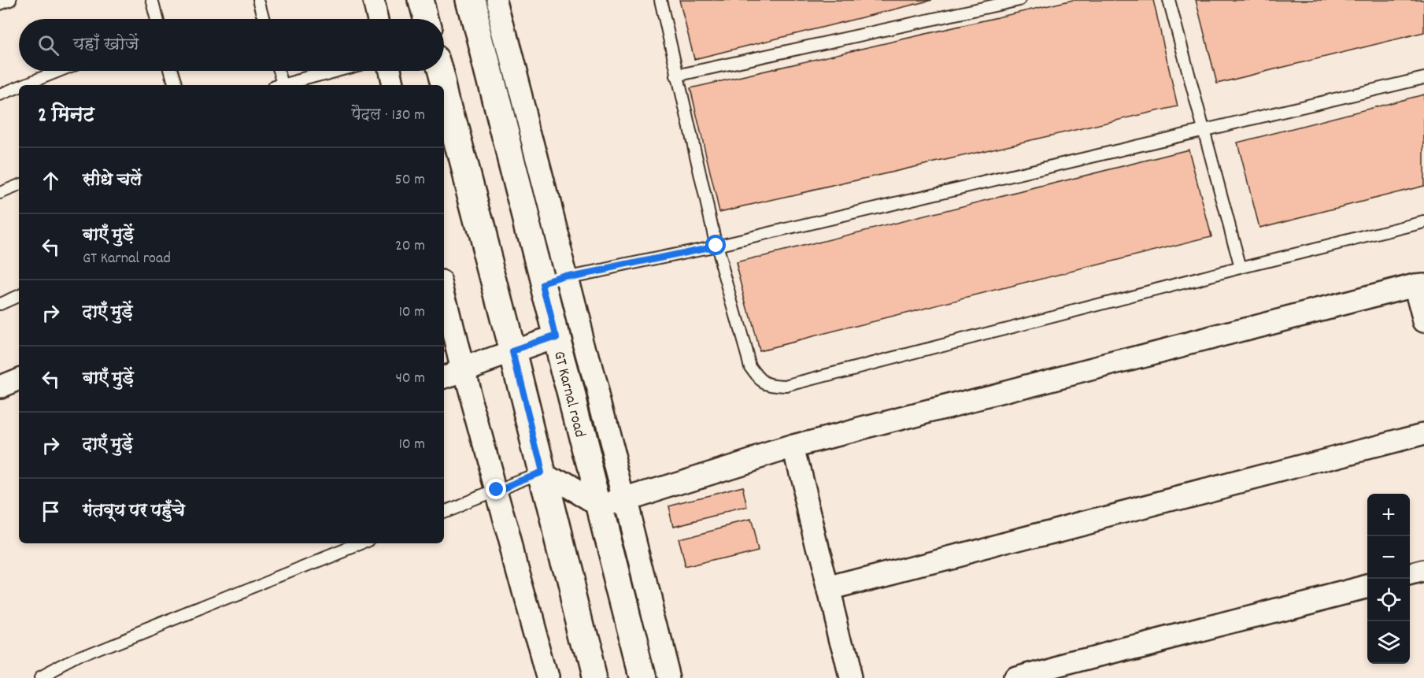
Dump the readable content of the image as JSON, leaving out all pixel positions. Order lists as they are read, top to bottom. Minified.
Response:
{"streets":{"main road":["GT Karnal road"]},"page":{"search":"यहाँ खोजें","heading":["2 मिनट","पैदल · 130 m"],"list":[["सीधे चलें","50 m"],["बाएँ मुड़ें","GT Karnal road","20 m"],["दाएँ मुड़ें","10 m"],["बाएँ मुड़ें","40 m"],["दाएँ मुड़ें","10 m"],"गंतव्य पर पहुँचे"],"map_buttons":["+","−"]}}
